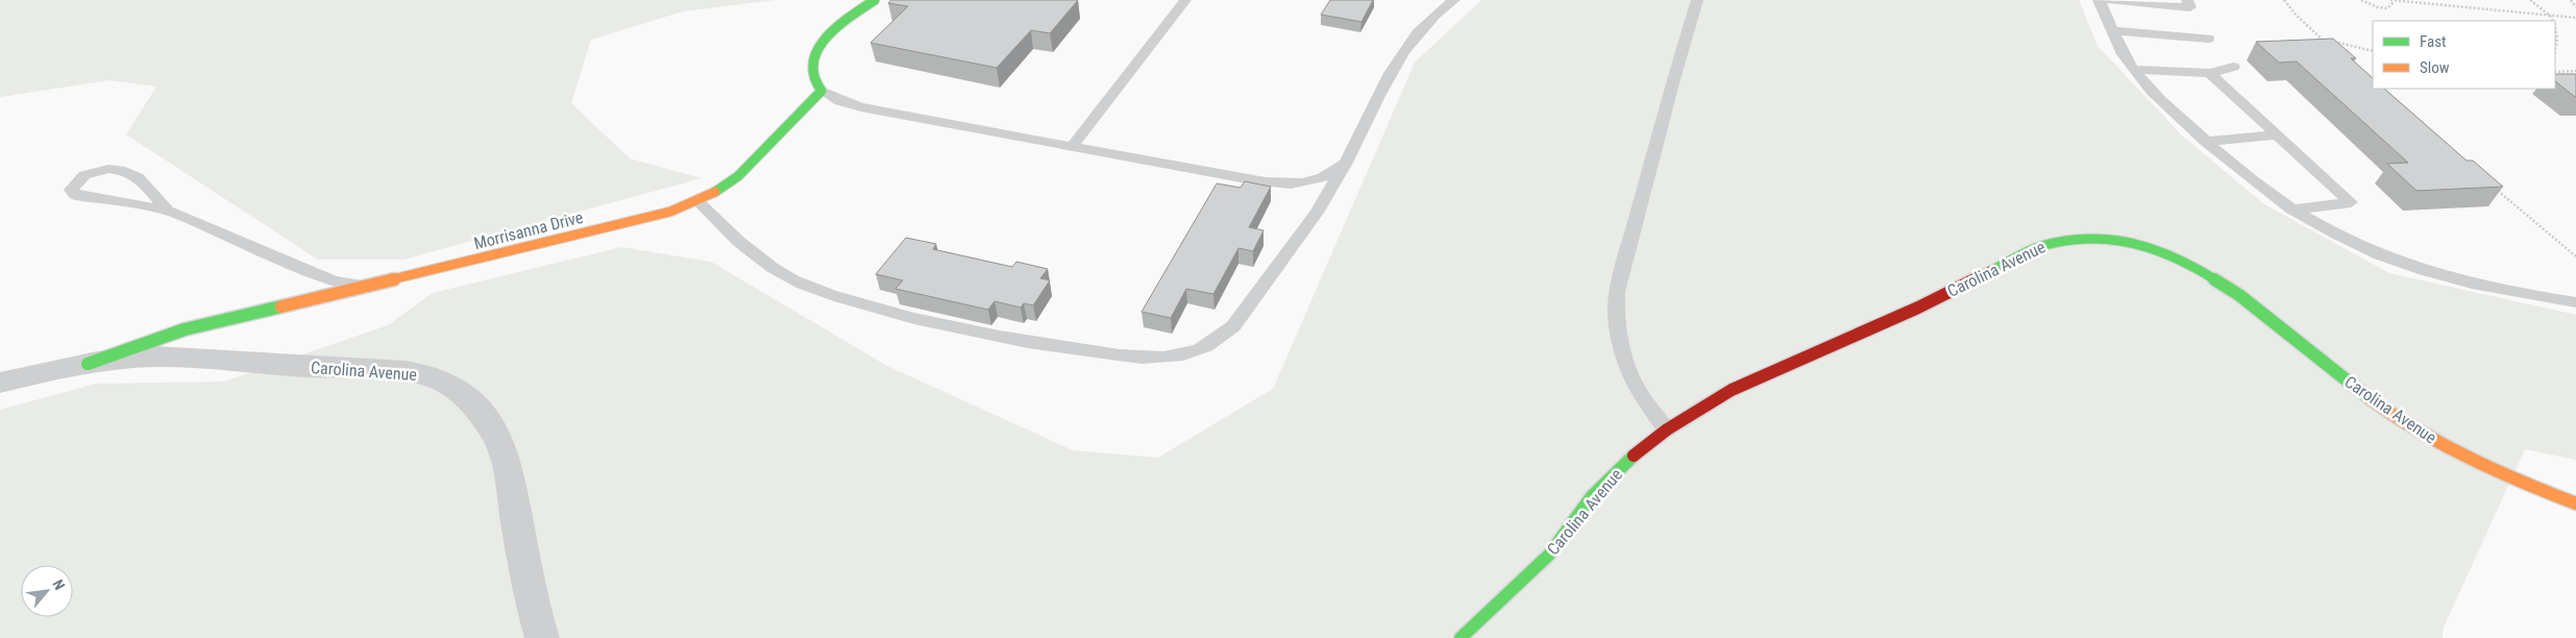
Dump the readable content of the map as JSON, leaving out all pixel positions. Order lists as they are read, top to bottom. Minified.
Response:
{"streets":{"street":["Morrisanna Drive","Carolina Avenue"]},"crossings":[["Morrisanna Drive","Carolina Avenue"]],"legend":["Fast","Slow"],"north":"top right"}
